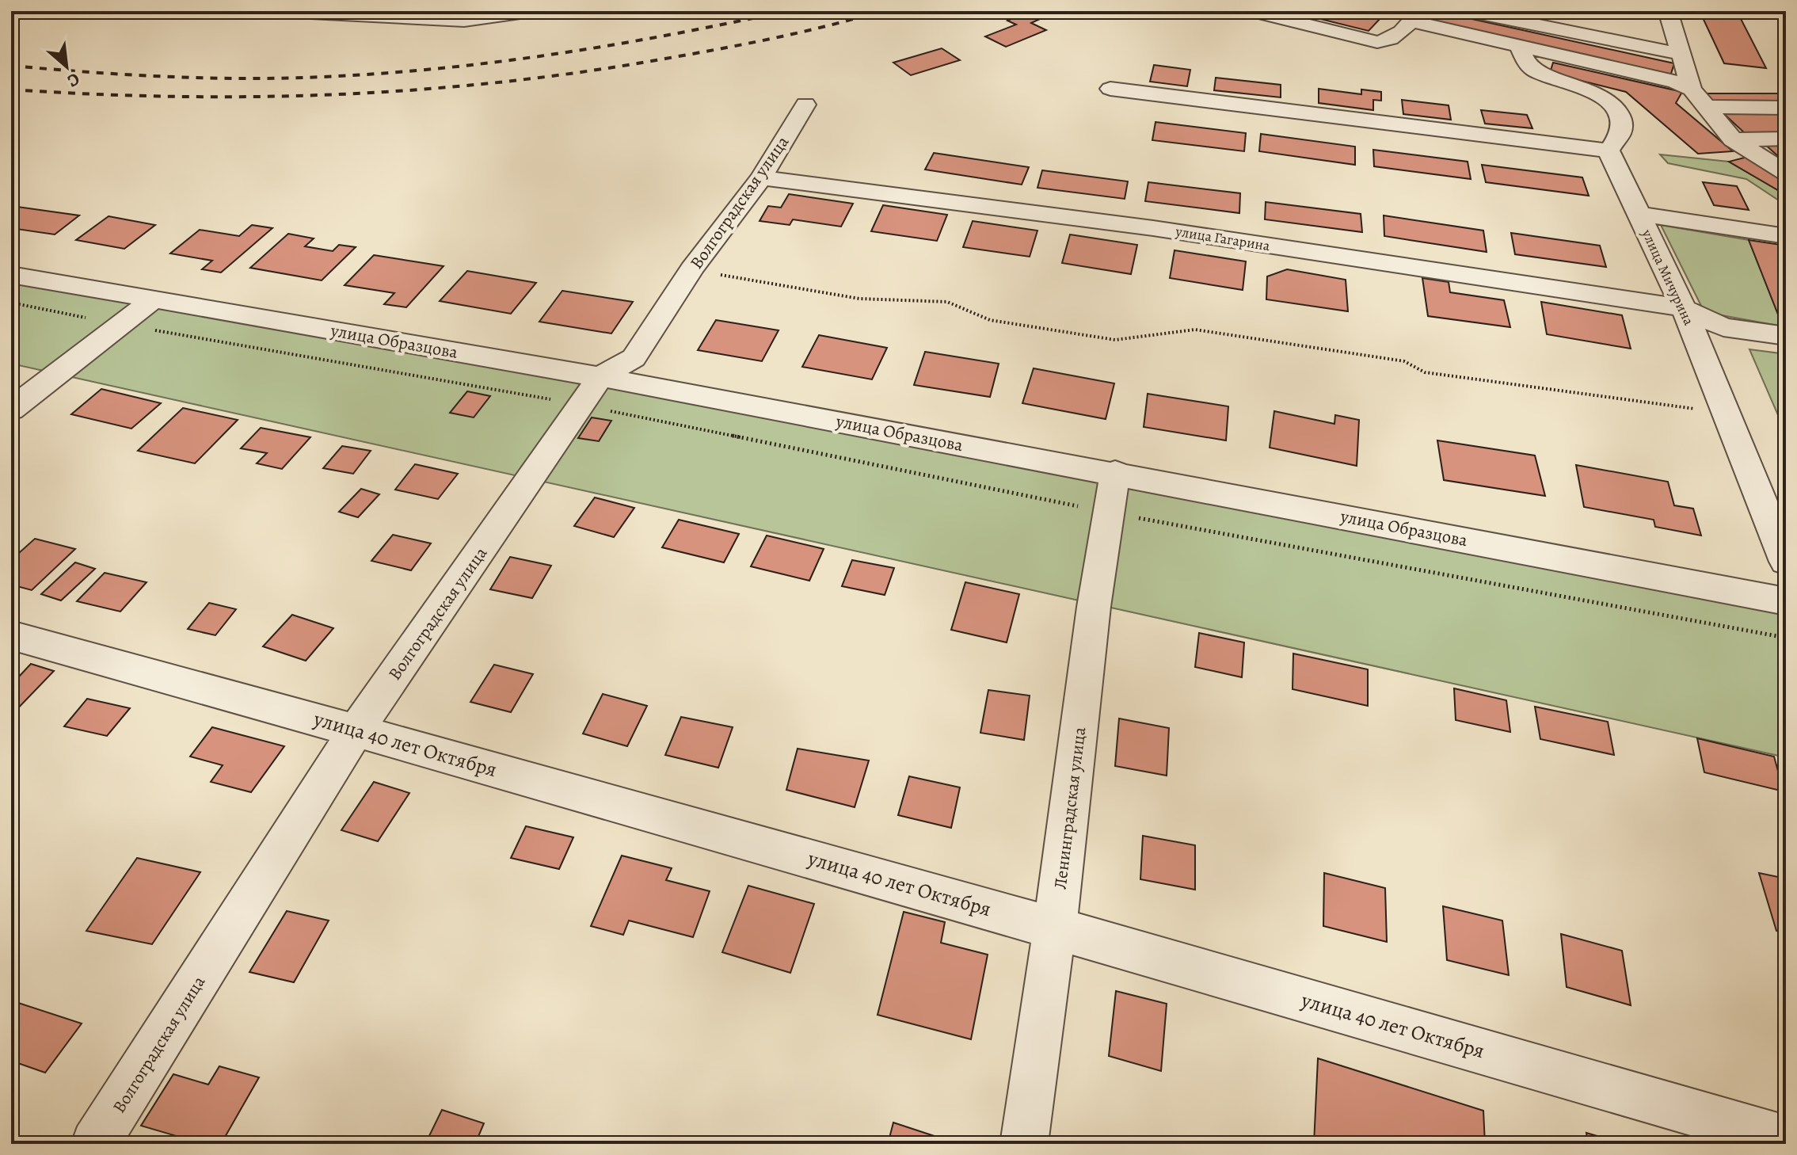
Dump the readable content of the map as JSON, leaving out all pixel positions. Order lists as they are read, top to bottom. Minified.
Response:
{"streets":{"street":["Волгоградская улица","улица Гагарина","улица Мичурина","улица Образцова","улица 40 лет Октября","Ленинградская улица"]},"crossings":[["Волгоградская улица","улица Гагарина"],["Волгоградская улица","улица Образцова"],["Волгоградская улица","улица 40 лет Октября"],["улица Гагарина","улица Мичурина"],["улица Образцова","Ленинградская улица"],["улица 40 лет Октября","Ленинградская улица"]],"north":"bottom right"}
